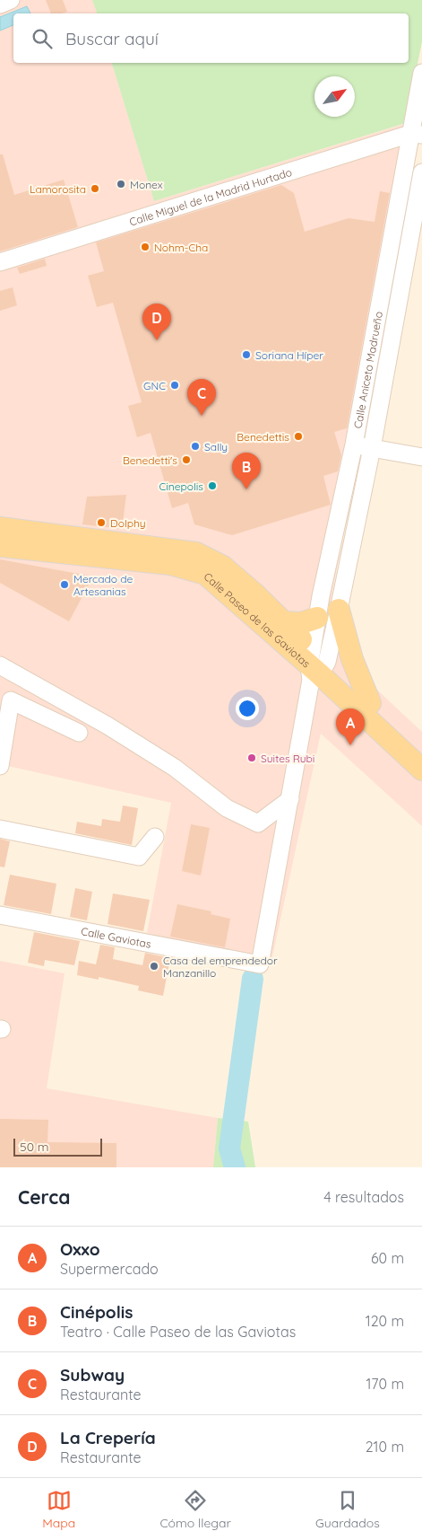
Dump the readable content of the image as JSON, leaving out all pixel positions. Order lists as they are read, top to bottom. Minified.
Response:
{"streets":{"main road":["Calle Paseo de las Gaviotas"],"street":["Calle Miguel de la Madrid Hurtado","Calle Aniceto Madrueño","Calle Gaviotas"]},"crossings":[["Calle Miguel de la Madrid Hurtado","Calle Aniceto Madrueño"],["Calle Aniceto Madrueño","Calle Paseo de las Gaviotas"]],"places":["Monex","Lamorosita","Nohm-Cha","Soriana Híper","GNC","Benedettis","Sally","Benedetti's","Cinepolis","Dolphy","Mercado de Artesanias","Suites Rubi","Casa del emprendedor Manzanillo"],"scale_bar":"50 m","north":"top right","page":{"search":"Buscar aquí","pins":["D","C","B","A"],"scale":"50 m","heading":["Cerca","4 resultados"],"list":[{"mark":"A","name":"Oxxo","note":"Supermercado","value":"60 m"},{"mark":"B","name":"Cinépolis","note":"Teatro · Calle Paseo de las Gaviotas","value":"120 m"},{"mark":"C","name":"Subway","note":"Restaurante","value":"170 m"},{"mark":"D","name":"La Crepería","note":"Restaurante","value":"210 m"}],"nav":["Mapa","Cómo llegar","Guardados"]}}
